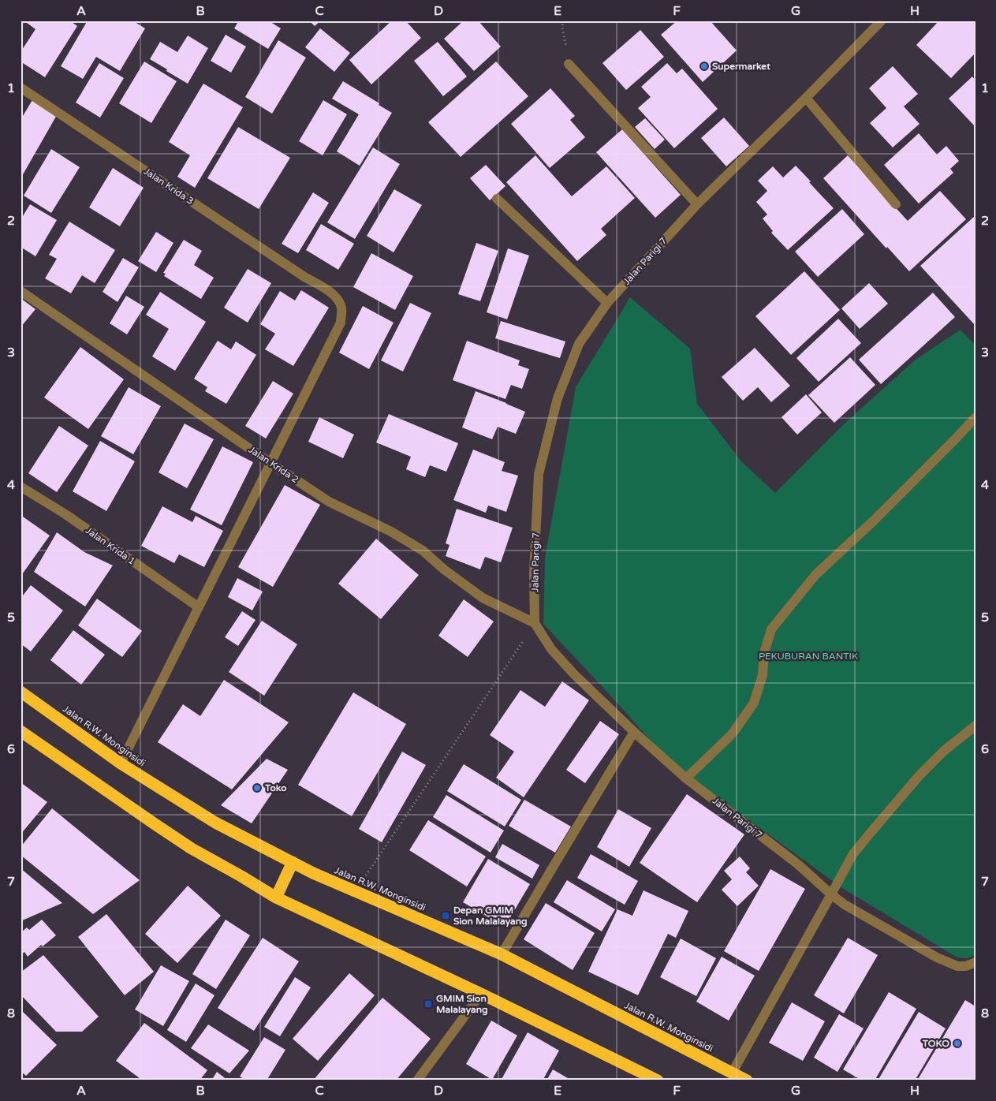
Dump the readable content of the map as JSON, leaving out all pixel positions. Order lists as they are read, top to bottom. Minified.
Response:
{"streets":{"highway":["Jalan R.W. Monginsidi"],"street":["Jalan Krida 3","Jalan Parigi 7","Jalan Krida 2","Jalan Krida 1"]},"crossings":[["Jalan Krida 3","Jalan Krida 2"],["Jalan Krida 3","Jalan Krida 1"],["Jalan Krida 3","Jalan R.W. Monginsidi"],["Jalan Parigi 7","Jalan Krida 2"]],"parks":["PEKUBURAN BANTIK"],"places":{"other":["Supermarket","Toko","TOKO"],"transit":["Depan GMIM Sion Malalayang","GMIM Sion Malalayang"]},"grid":{"columns":["A","B","C","D","E","F","G","H"],"rows":["1","2","3","4","5","6","7","8"]}}
